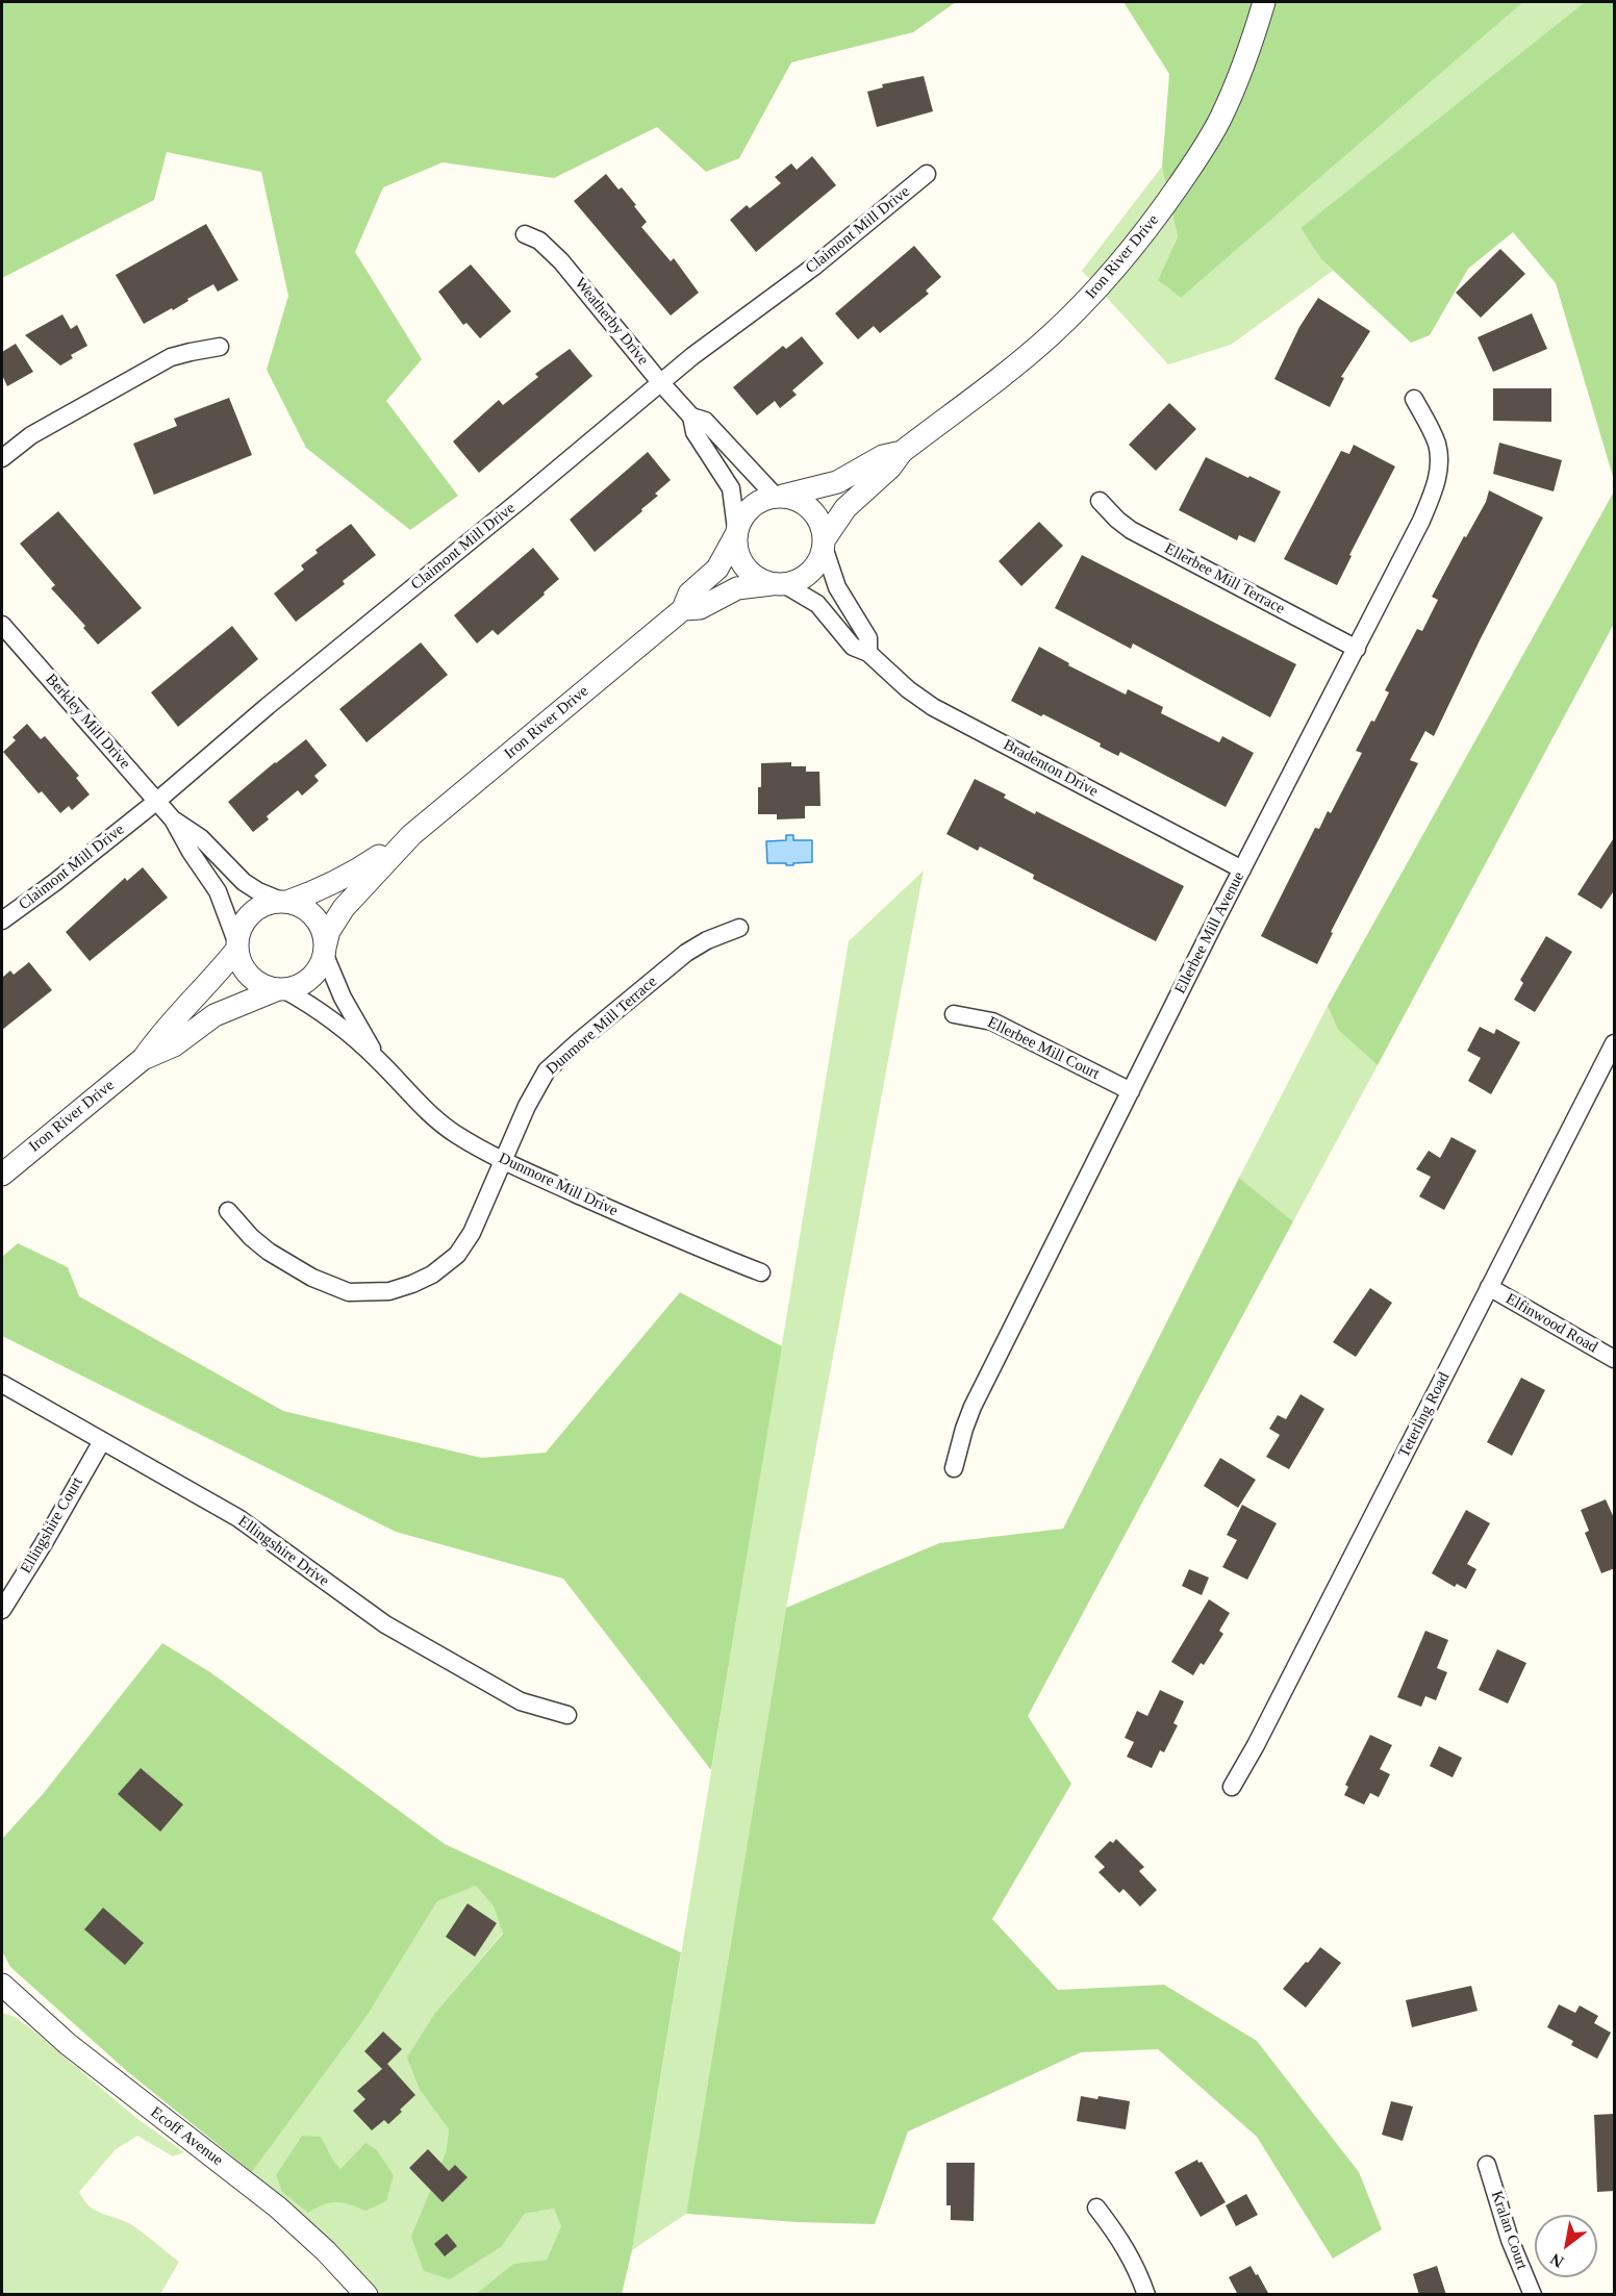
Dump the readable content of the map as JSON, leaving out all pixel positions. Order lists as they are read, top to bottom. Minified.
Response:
{"streets":{"street":["Claimont Mill Drive","Iron River Drive","Weatherby Drive","Ellerbee Mill Terrace","Berkley Mill Drive","Bradenton Drive","Ellerbee Mill Avenue","Dunmore Mill Terrace","Ellerbee Mill Court","Dunmore Mill Drive","Elfinwood Road","Teterling Road","Ellingshire Court","Ellingshire Drive","Ecoff Avenue","Kralan Court"]},"crossings":[["Claimont Mill Drive","Weatherby Drive"],["Claimont Mill Drive","Berkley Mill Drive"],["Iron River Drive","Weatherby Drive"],["Iron River Drive","Berkley Mill Drive"],["Iron River Drive","Bradenton Drive"],["Iron River Drive","Dunmore Mill Drive"],["Weatherby Drive","Bradenton Drive"],["Ellerbee Mill Terrace","Ellerbee Mill Avenue"],["Berkley Mill Drive","Dunmore Mill Drive"],["Bradenton Drive","Ellerbee Mill Avenue"],["Ellerbee Mill Avenue","Ellerbee Mill Court"],["Dunmore Mill Terrace","Dunmore Mill Drive"],["Elfinwood Road","Teterling Road"],["Ellingshire Court","Ellingshire Drive"]],"north":"bottom left"}
